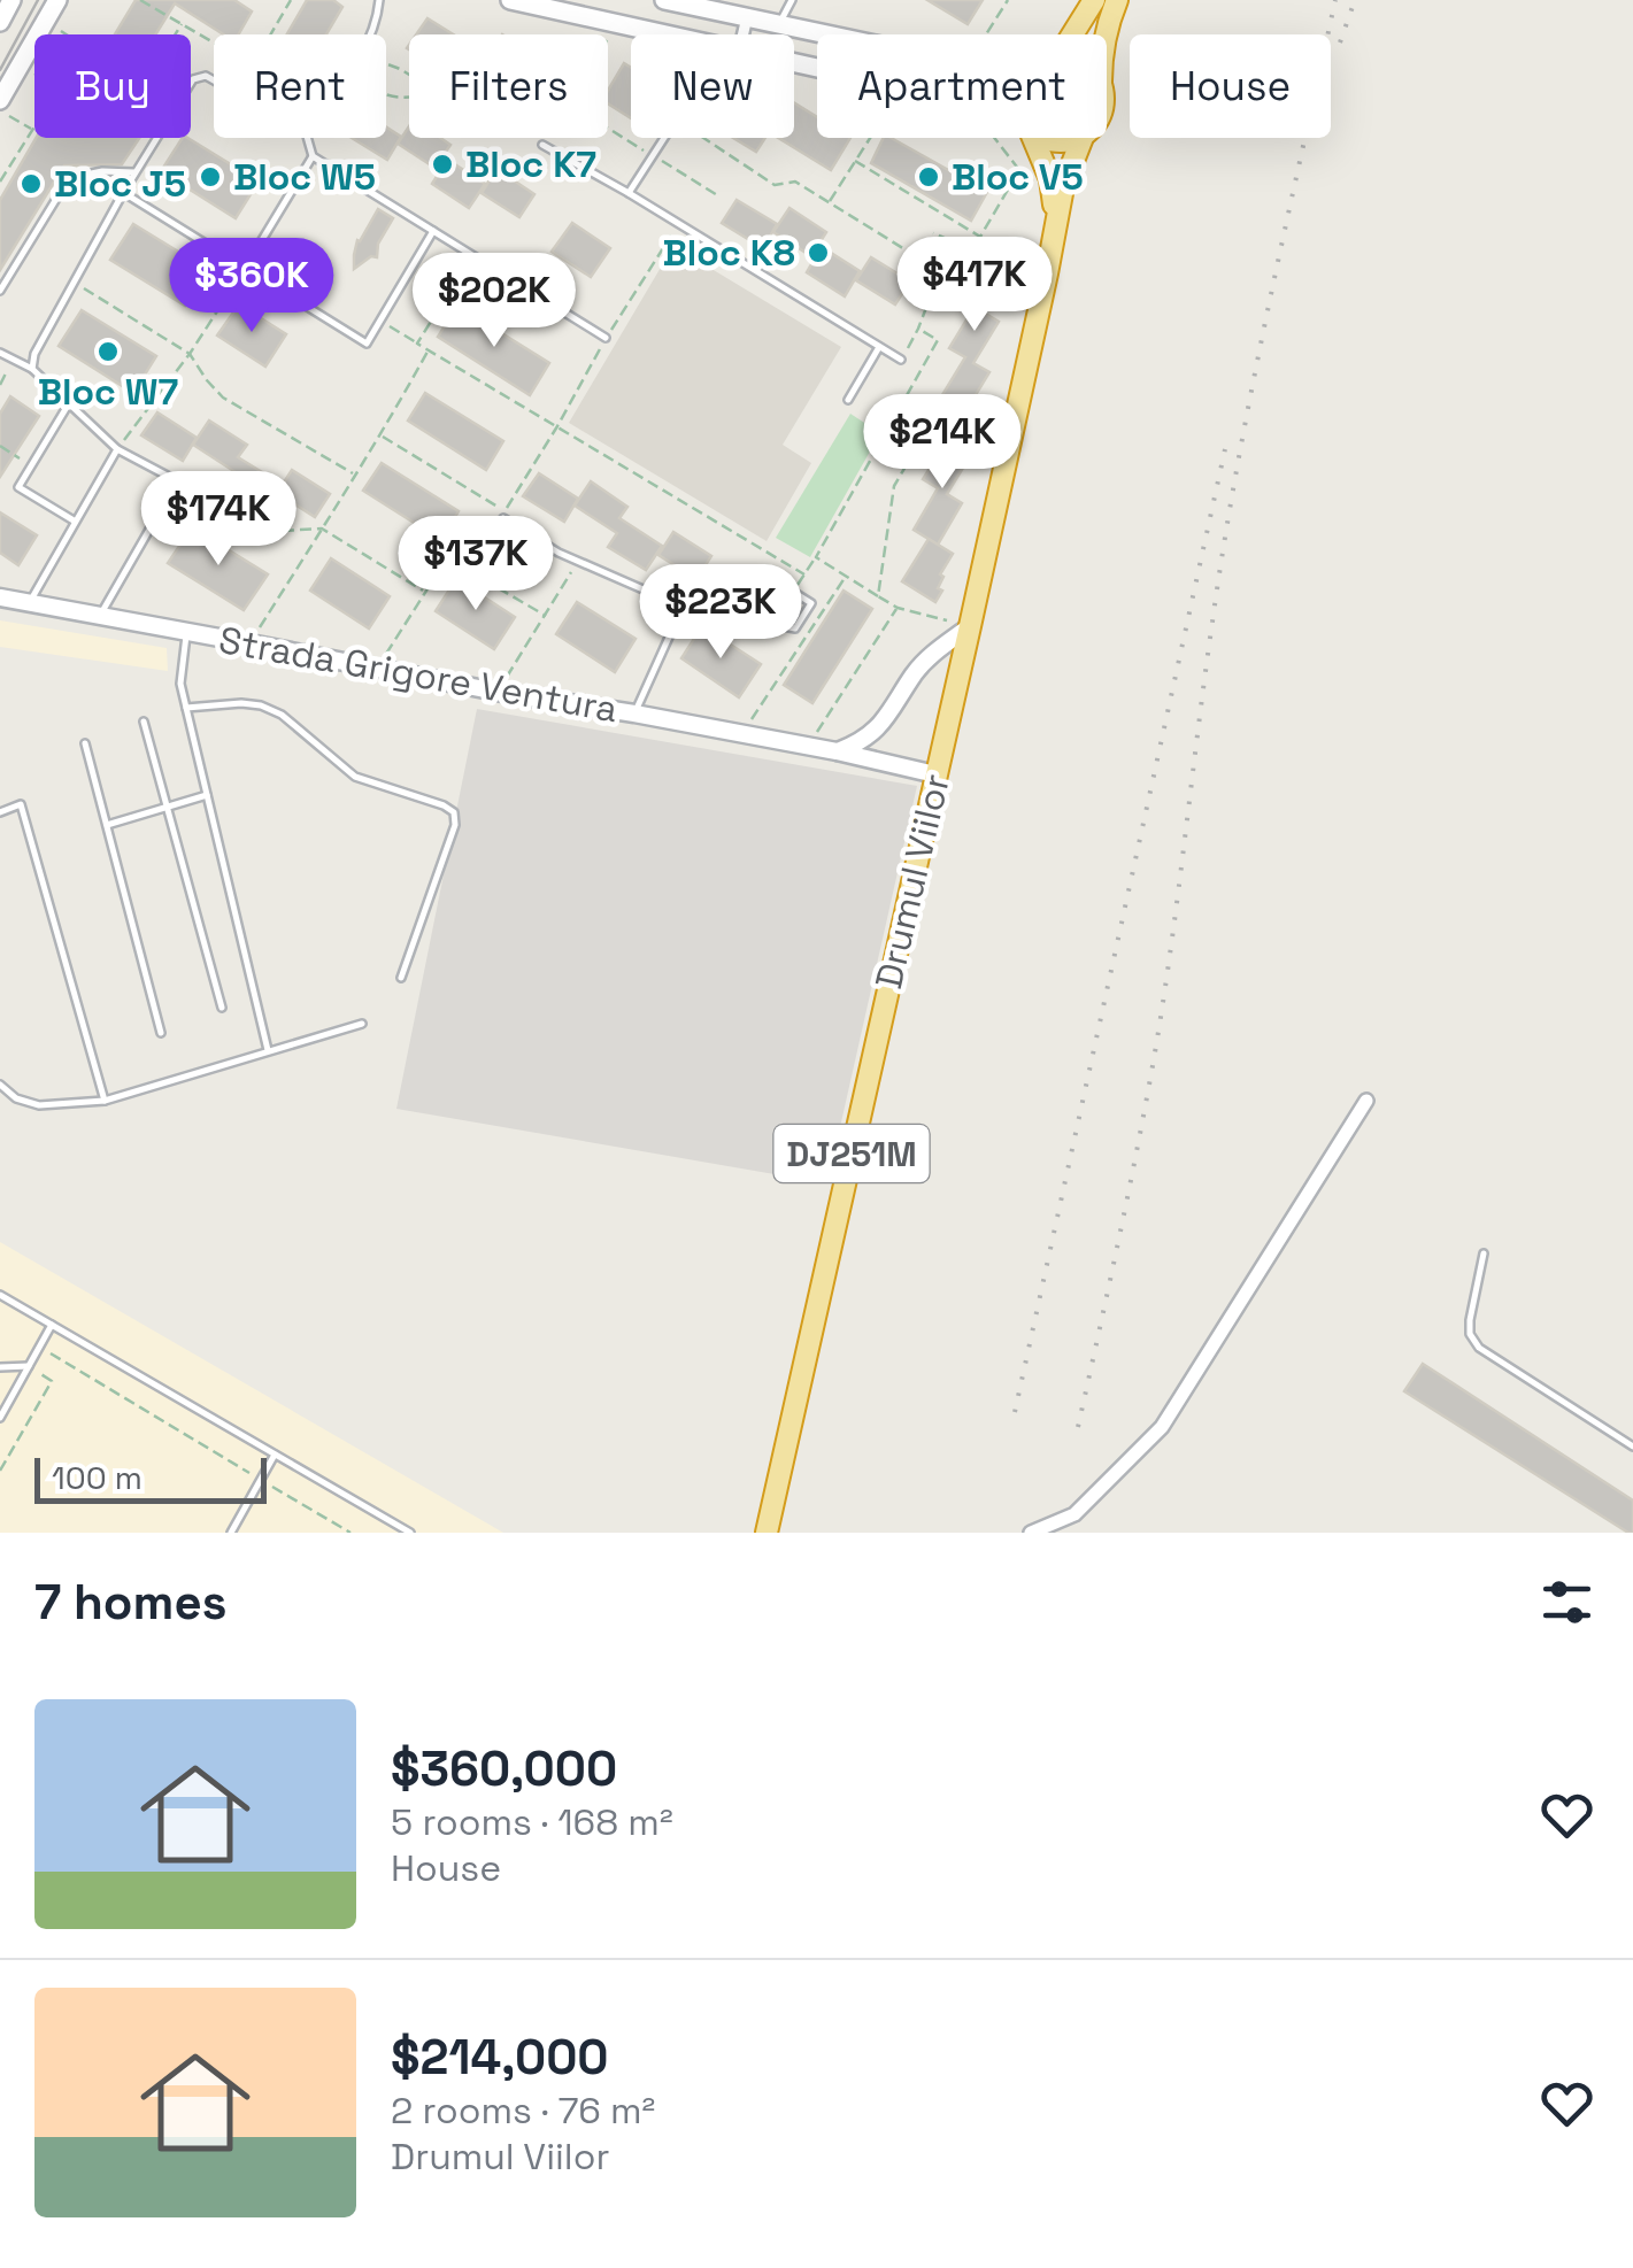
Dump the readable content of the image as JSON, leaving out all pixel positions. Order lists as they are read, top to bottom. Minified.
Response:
{"streets":{"highway":["Drumul Viilor","DJ251M"],"street":["Strada Grigore Ventura"]},"crossings":[["Strada Grigore Ventura","Drumul Viilor"]],"places":["Bloc K7","Bloc W5","Bloc V5","Bloc J5","Bloc K8","Bloc W7"],"scale_bar":"100 m","page":{"chip":["Buy","Rent","Filters","New","Apartment","House"],"price":["$417K","$360K","$202K","$214K","$174K","$137K","$223K"],"scale":"100 m","heading":"7 homes","list":[{"name":"$360,000","note":"5 rooms · 168 m² · House"},{"name":"$214,000","note":"2 rooms · 76 m² · Drumul Viilor"}]}}
